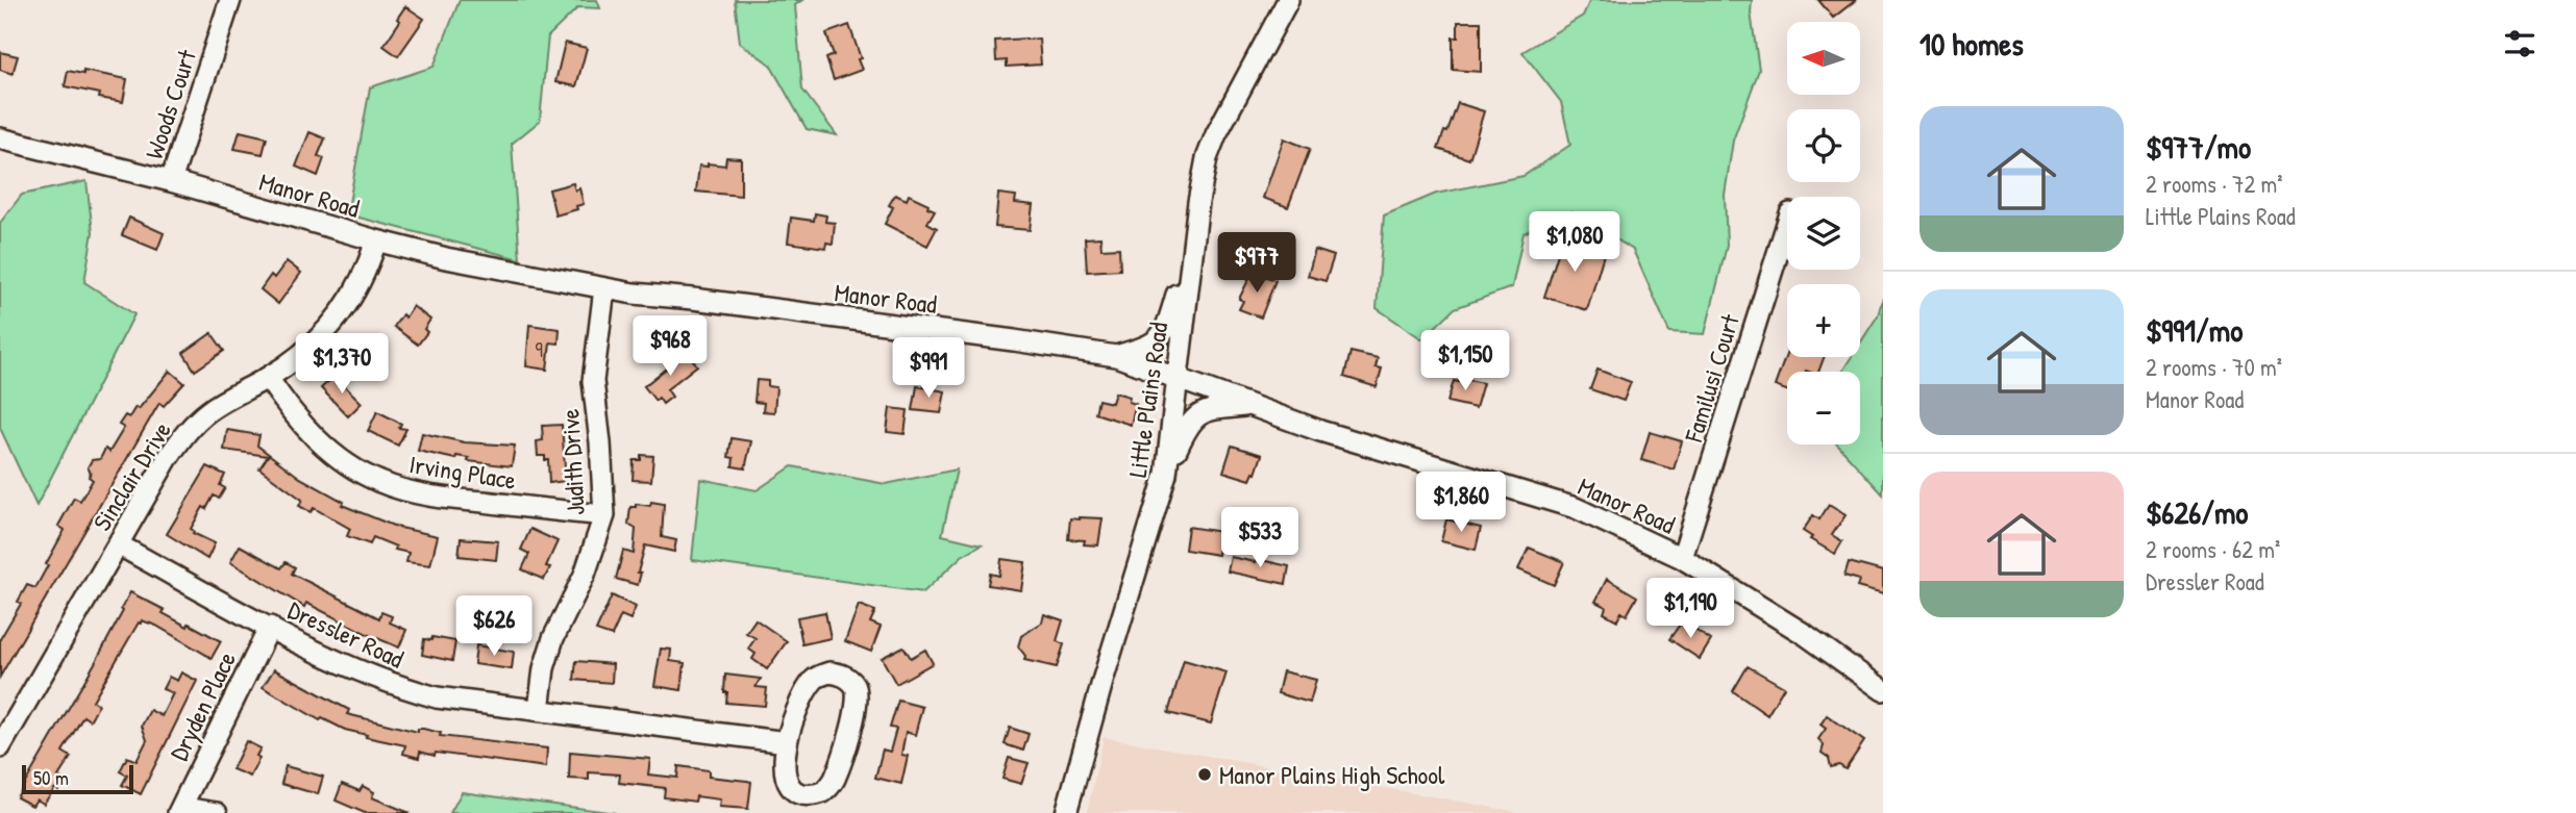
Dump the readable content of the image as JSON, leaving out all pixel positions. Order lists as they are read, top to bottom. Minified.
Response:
{"streets":{"street":["Woods Court","Manor Road","Familusi Court","Little Plains Road","Judith Drive","Irving Place","Sinclair Drive","Dressler Road","Dryden Place"]},"crossings":[["Woods Court","Manor Road"],["Manor Road","Familusi Court"],["Manor Road","Little Plains Road"],["Manor Road","Judith Drive"],["Manor Road","Sinclair Drive"],["Judith Drive","Irving Place"],["Judith Drive","Dressler Road"],["Irving Place","Sinclair Drive"],["Sinclair Drive","Dressler Road"],["Dressler Road","Dryden Place"]],"places":["Manor Plains High School"],"house_numbers":["9"],"scale_bar":"50 m","north":"left","page":{"heading":"10 homes","map_buttons":["+","−"],"list":[{"name":"$977/mo","note":"2 rooms · 72 m² · Little Plains Road"},{"name":"$991/mo","note":"2 rooms · 70 m² · Manor Road"},{"name":"$626/mo","note":"2 rooms · 62 m² · Dressler Road"}],"price":["$1,080","$977","$968","$1,150","$1,370","$991","$1,860","$533","$1,190","$626"],"scale":"50 m"}}
